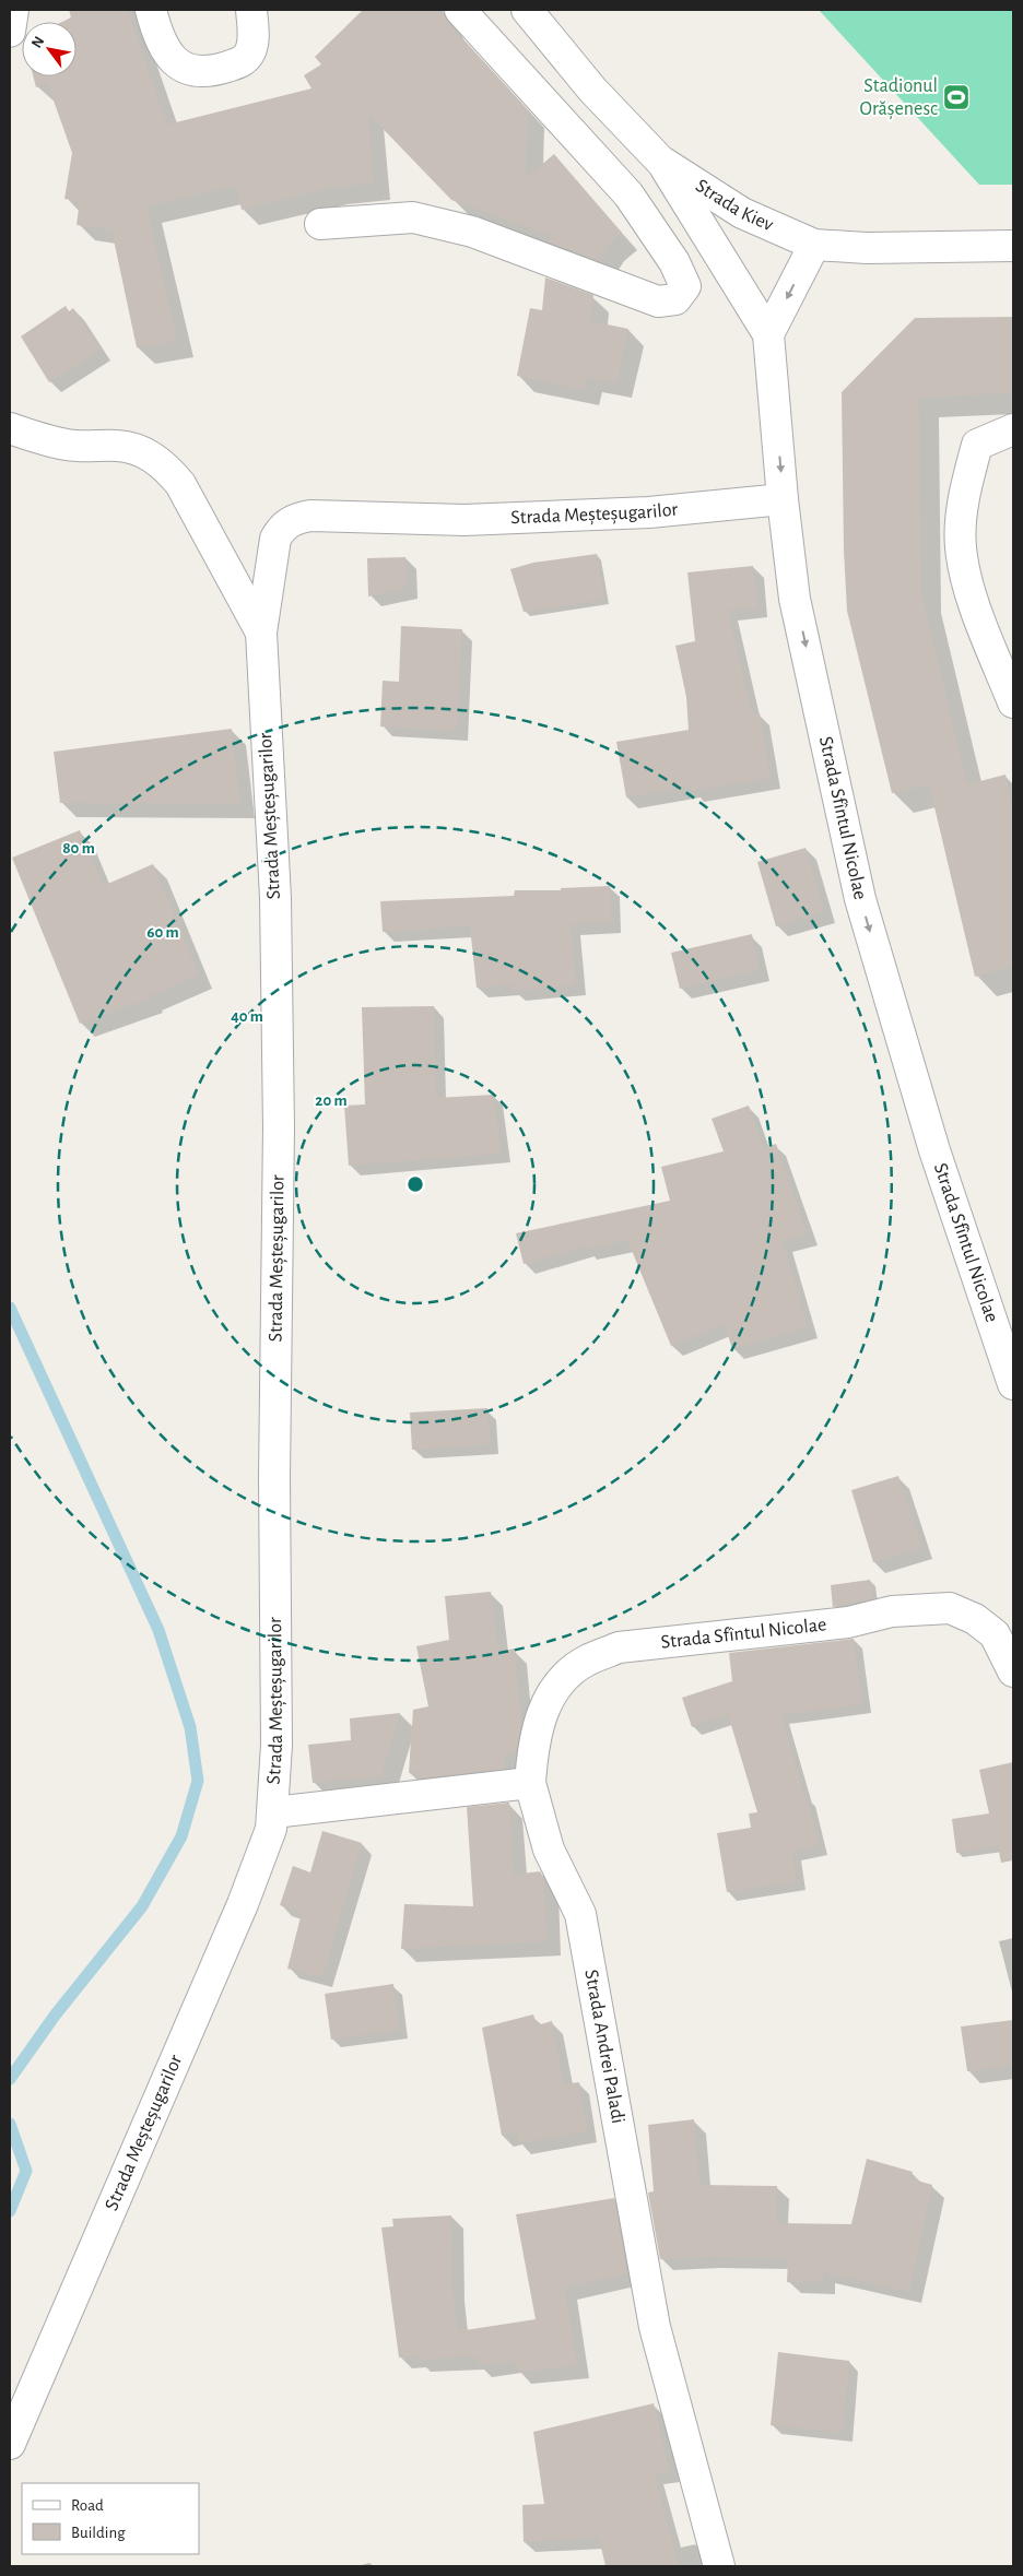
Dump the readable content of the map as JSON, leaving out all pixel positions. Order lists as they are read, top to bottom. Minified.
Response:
{"streets":{"street":["Strada Kiev","Strada Meșteșugarilor","Strada Sfîntul Nicolae","Strada Andrei Paladi"]},"crossings":[["Strada Meșteșugarilor","Strada Sfîntul Nicolae"],["Strada Sfîntul Nicolae","Strada Andrei Paladi"]],"one_way":["Strada Sfîntul Nicolae"],"places":{"sports":["Stadionul Orășenesc"]},"legend":["Road","Building"],"north":"top left","rings":["80 m","60 m","40 m","20 m"]}
